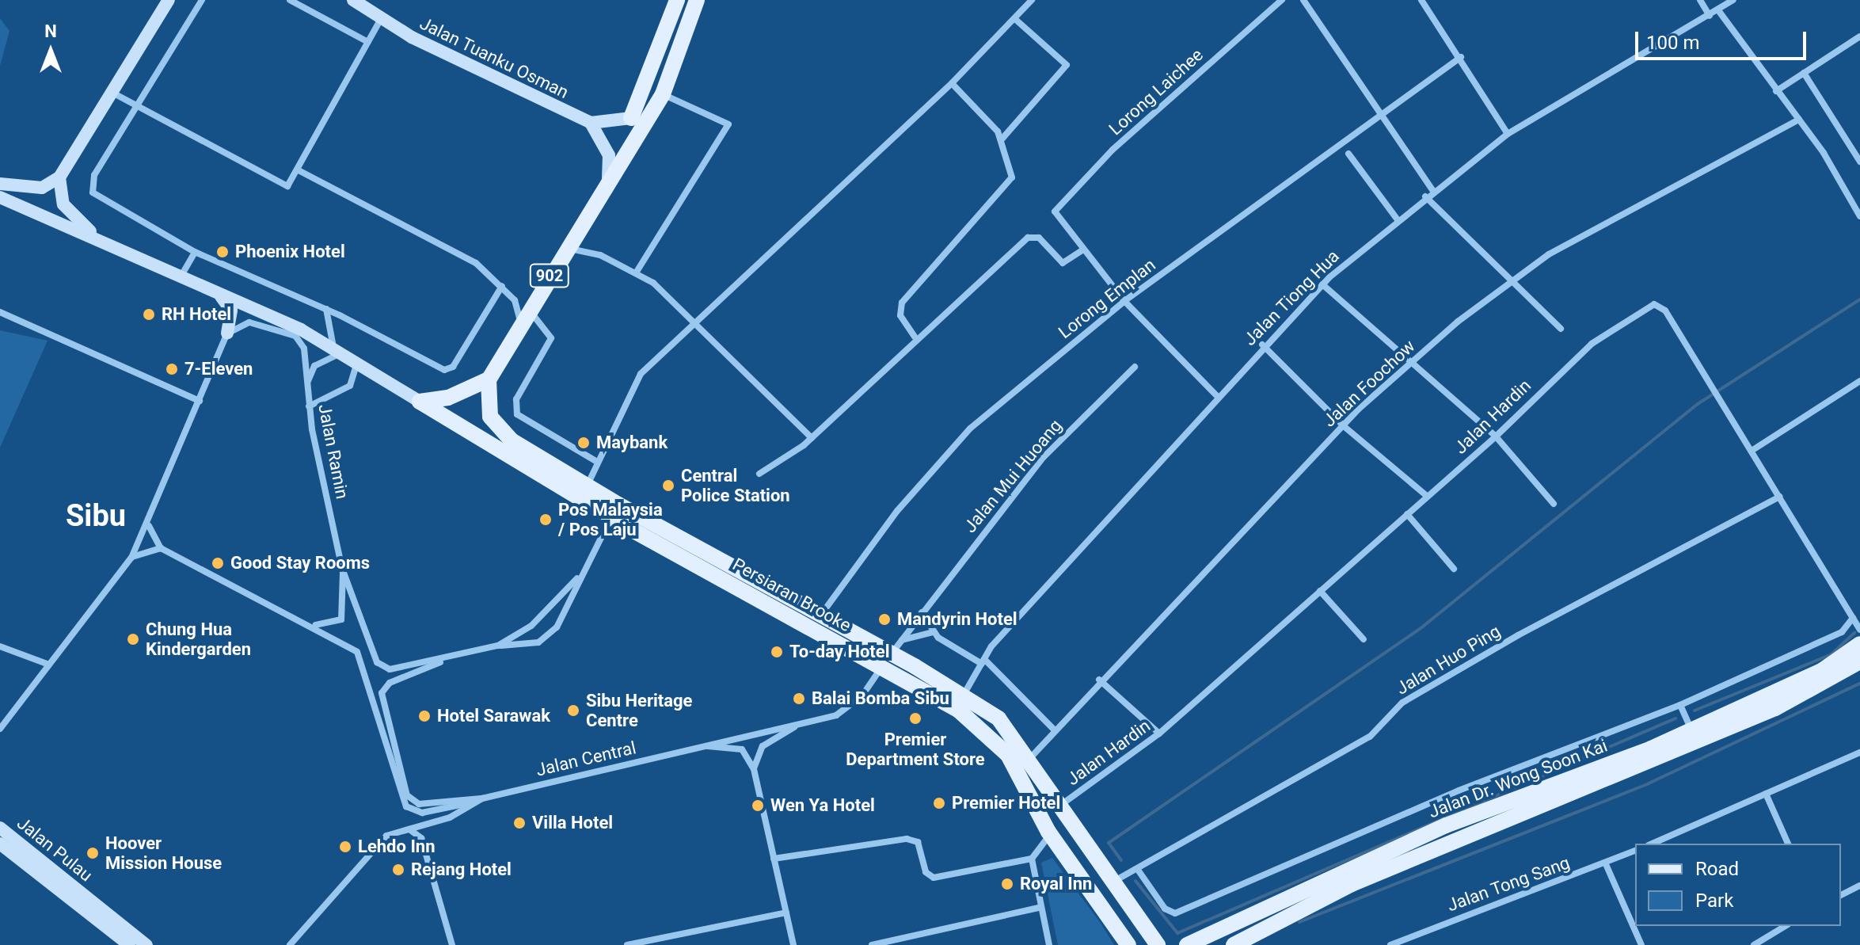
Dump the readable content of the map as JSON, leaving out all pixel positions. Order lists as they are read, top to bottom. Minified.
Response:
{"streets":{"main road":["902","Persiaran Brooke","Jalan Dr. Wong Soon Kai"],"street":["Jalan Tuanku Osman","Lorong Laichee","Jalan Tiong Hua","Lorong Emplan","Jalan Foochow","Jalan Hardin","Jalan Ramin","Jalan Mui Huoang","Jalan Huo Ping","Jalan Central","Jalan Pulau","Jalan Tong Sang"]},"crossings":[["902","Persiaran Brooke"],["Jalan Tiong Hua","Persiaran Brooke"],["Lorong Emplan","Persiaran Brooke"],["Jalan Foochow","Persiaran Brooke"],["Jalan Hardin","Persiaran Brooke"],["Jalan Hardin","Jalan Huo Ping"],["Jalan Mui Huoang","Persiaran Brooke"],["Jalan Mui Huoang","Jalan Central"],["Persiaran Brooke","Jalan Huo Ping"],["Persiaran Brooke","Jalan Central"]],"districts":["Sibu"],"places":["Phoenix Hotel","RH Hotel","7-Eleven","Maybank","Central Police Station","Pos Malaysia / Pos Laju","Good Stay Rooms","Mandyrin Hotel","Chung Hua Kindergarden","To-day Hotel","Balai Bomba Sibu","Sibu Heritage Centre","Hotel Sarawak","Premier Department Store","Premier Hotel","Wen Ya Hotel","Villa Hotel","Lehdo Inn","Hoover Mission House","Rejang Hotel","Royal Inn"],"legend":["Road","Park"],"scale_bar":"100 m","north":"top"}
